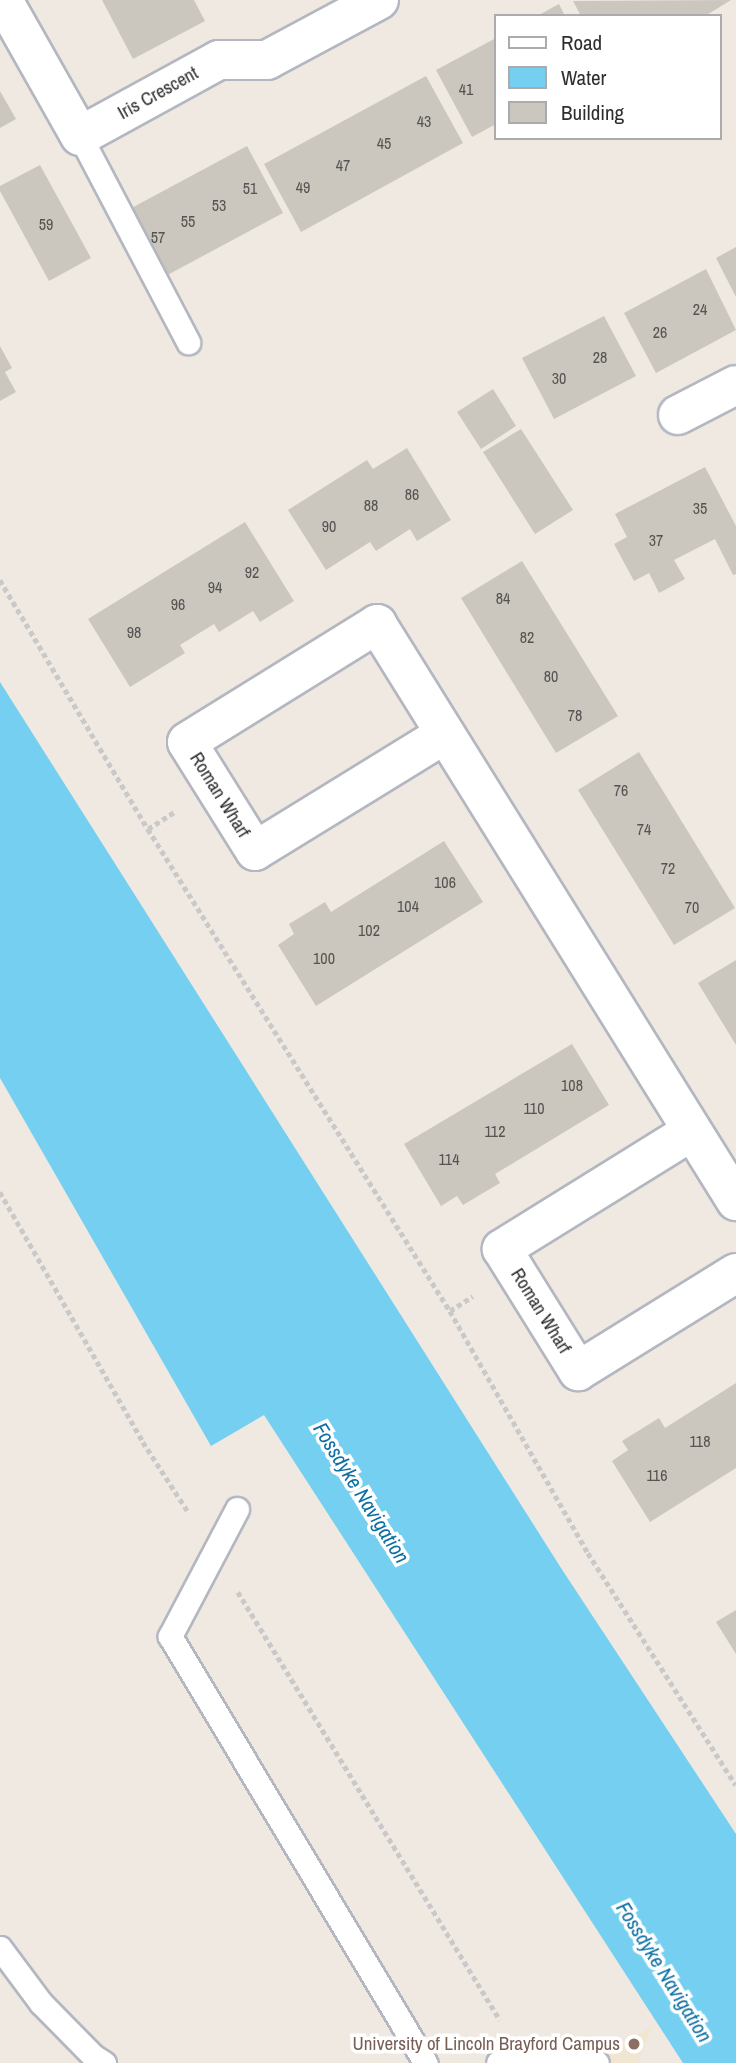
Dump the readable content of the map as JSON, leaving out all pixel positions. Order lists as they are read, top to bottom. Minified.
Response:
{"streets":{"street":["Iris Crescent","Roman Wharf"]},"water":["Fossdyke Navigation"],"places":["University of Lincoln Brayford Campus"],"house_numbers":["41","43","45","47","49","51","53","55","59","57","24","26","28","30","86","88","35","90","37","92","94","84","96","98","82","80","78","76","74","72","106","104","70","102","100","108","110","112","114","118","116"],"legend":["Road","Water","Building"]}
